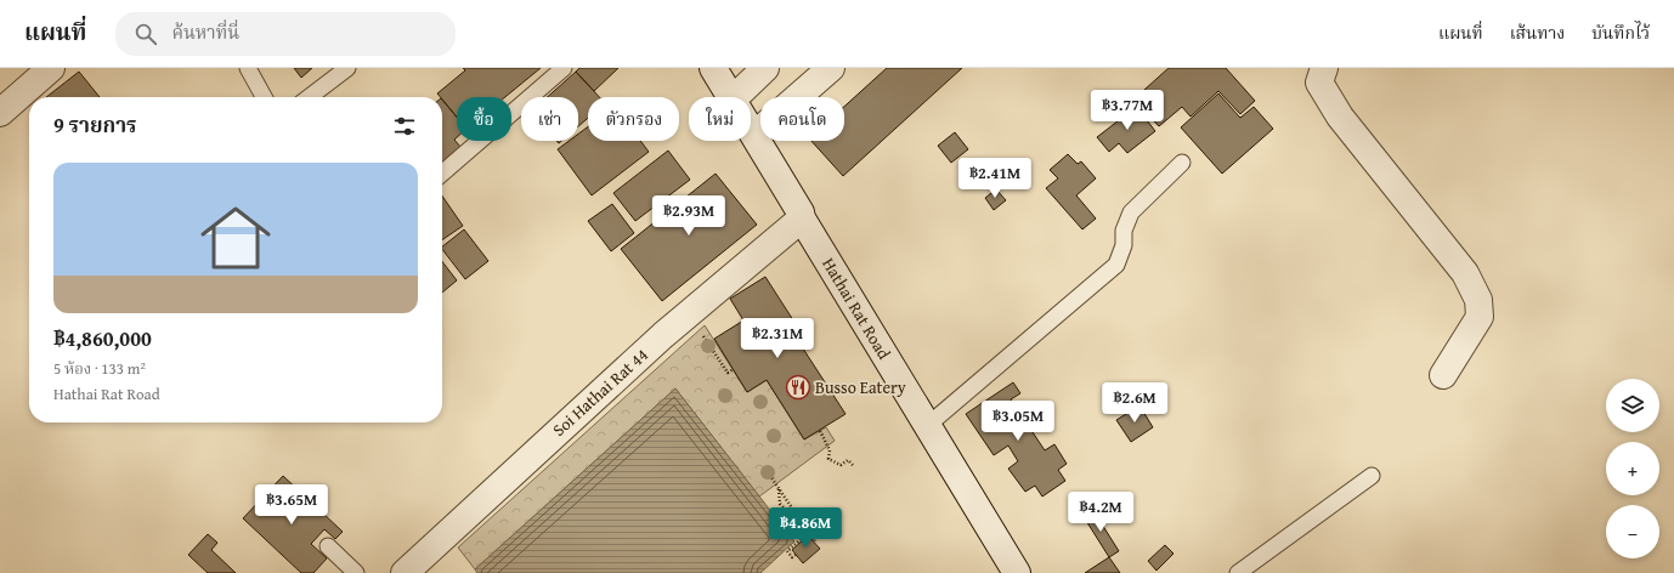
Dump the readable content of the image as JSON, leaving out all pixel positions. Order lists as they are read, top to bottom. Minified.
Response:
{"streets":{"street":["Hathai Rat Road","Soi Hathai Rat 44"]},"crossings":[["Hathai Rat Road","Soi Hathai Rat 44"]],"places":{"restaurant":["Busso Eatery"]},"page":{"header":"แผนที่","search":"ค้นหาที่นี่","nav":["แผนที่","เส้นทาง","บันทึกไว้"],"price":["฿3.77M","฿2.41M","฿2.93M","฿2.31M","฿2.6M","฿3.05M","฿3.65M","฿4.2M","฿4.86M"],"chip":["ซื้อ","เช่า","ตัวกรอง","ใหม่","คอนโด"],"heading":"9 รายการ","list":[{"name":"฿4,860,000","note":"5 ห้อง · 133 m² · Hathai Rat Road"}],"map_buttons":["+","−"]}}
